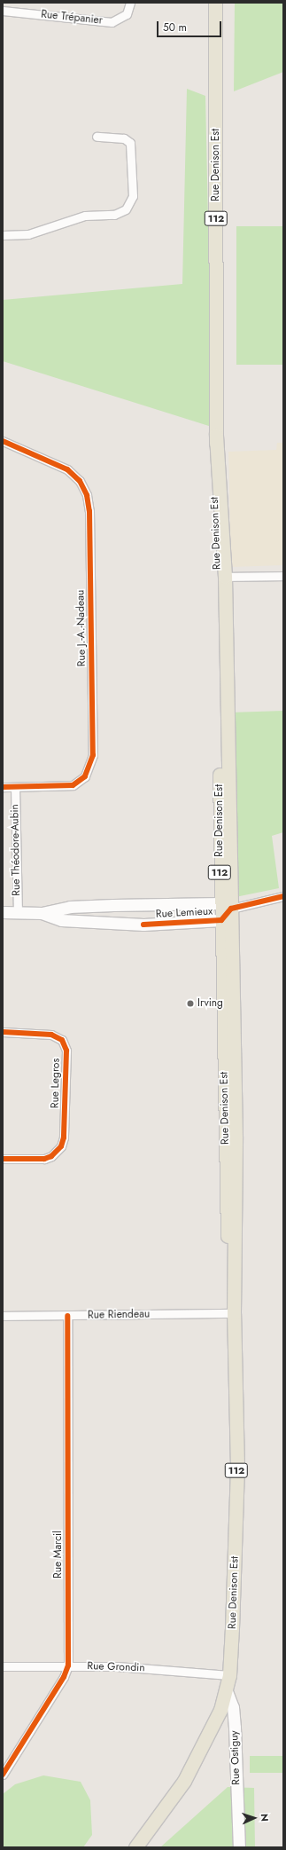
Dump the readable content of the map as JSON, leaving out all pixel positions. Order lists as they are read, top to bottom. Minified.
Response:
{"streets":{"main road":["Rue Denison Est","112"],"street":["Rue Trépanier","Rue J.-A.-Nadeau","Rue Théodore-Aubin","Rue Lemieux","Rue Legros","Rue Riendeau","Rue Marcil","Rue Grondin","Rue Ostiguy"]},"crossings":[["Rue Denison Est","Rue Lemieux"],["Rue Denison Est","Rue Riendeau"],["Rue Denison Est","Rue Grondin"],["Rue Denison Est","Rue Ostiguy"],["Rue J.-A.-Nadeau","Rue Théodore-Aubin"],["Rue Théodore-Aubin","Rue Lemieux"],["Rue Riendeau","Rue Marcil"],["Rue Marcil","Rue Grondin"]],"places":["Irving"],"scale_bar":"50 m","north":"right"}
